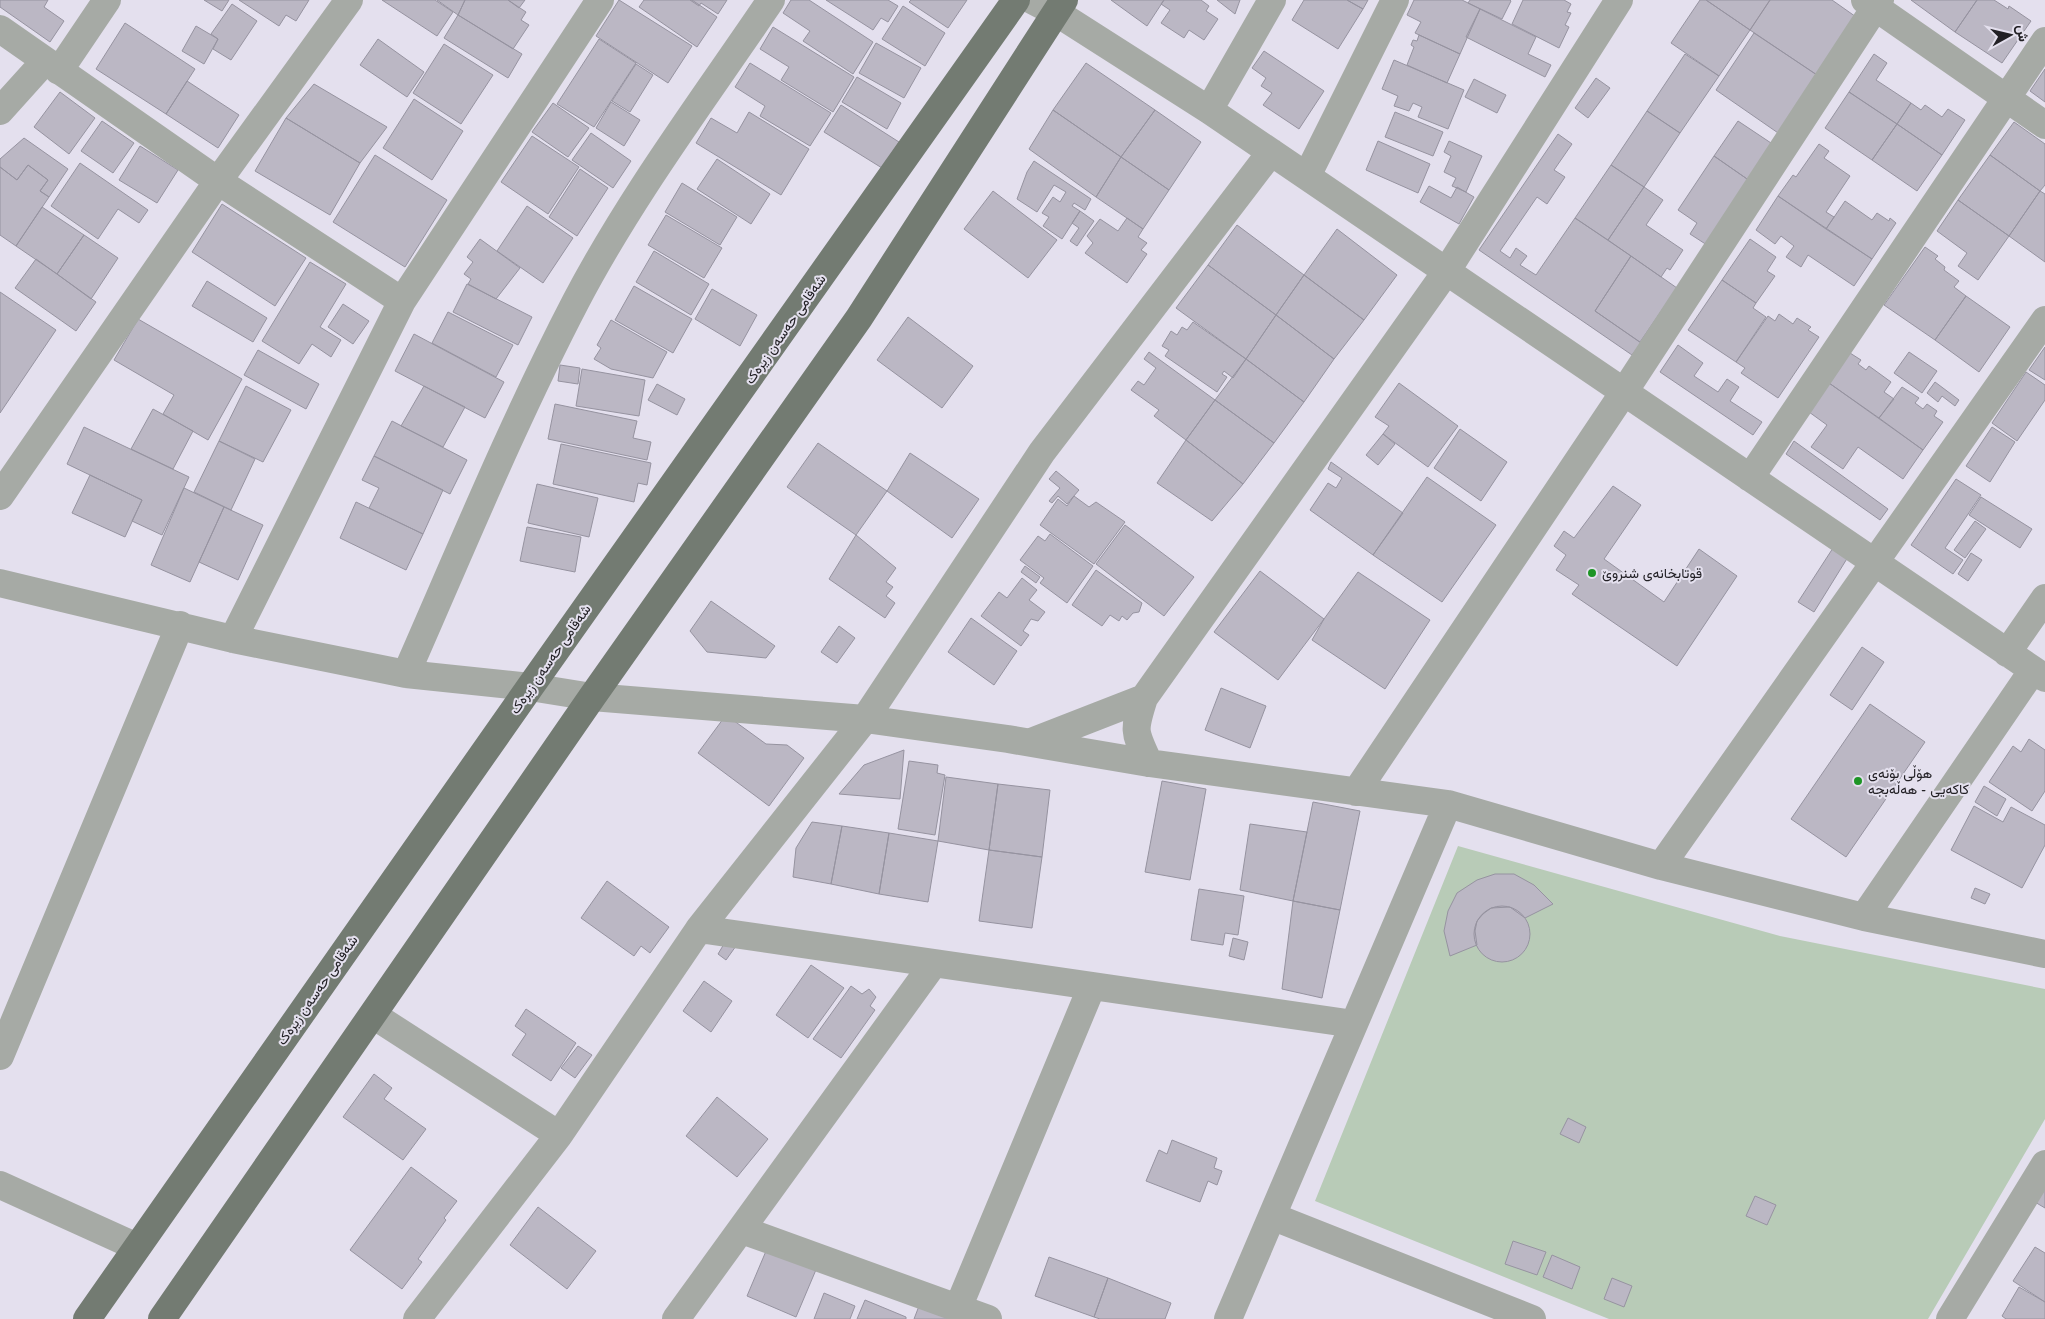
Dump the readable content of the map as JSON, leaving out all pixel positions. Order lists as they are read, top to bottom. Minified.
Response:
{"streets":{"main road":["شەقامی حەسەن زیرەک"]},"places":["قوتابخانەی شنروێ","ھۆڵی بۆنەی کاکەیی - هەڵەبجە"],"north":"right"}
